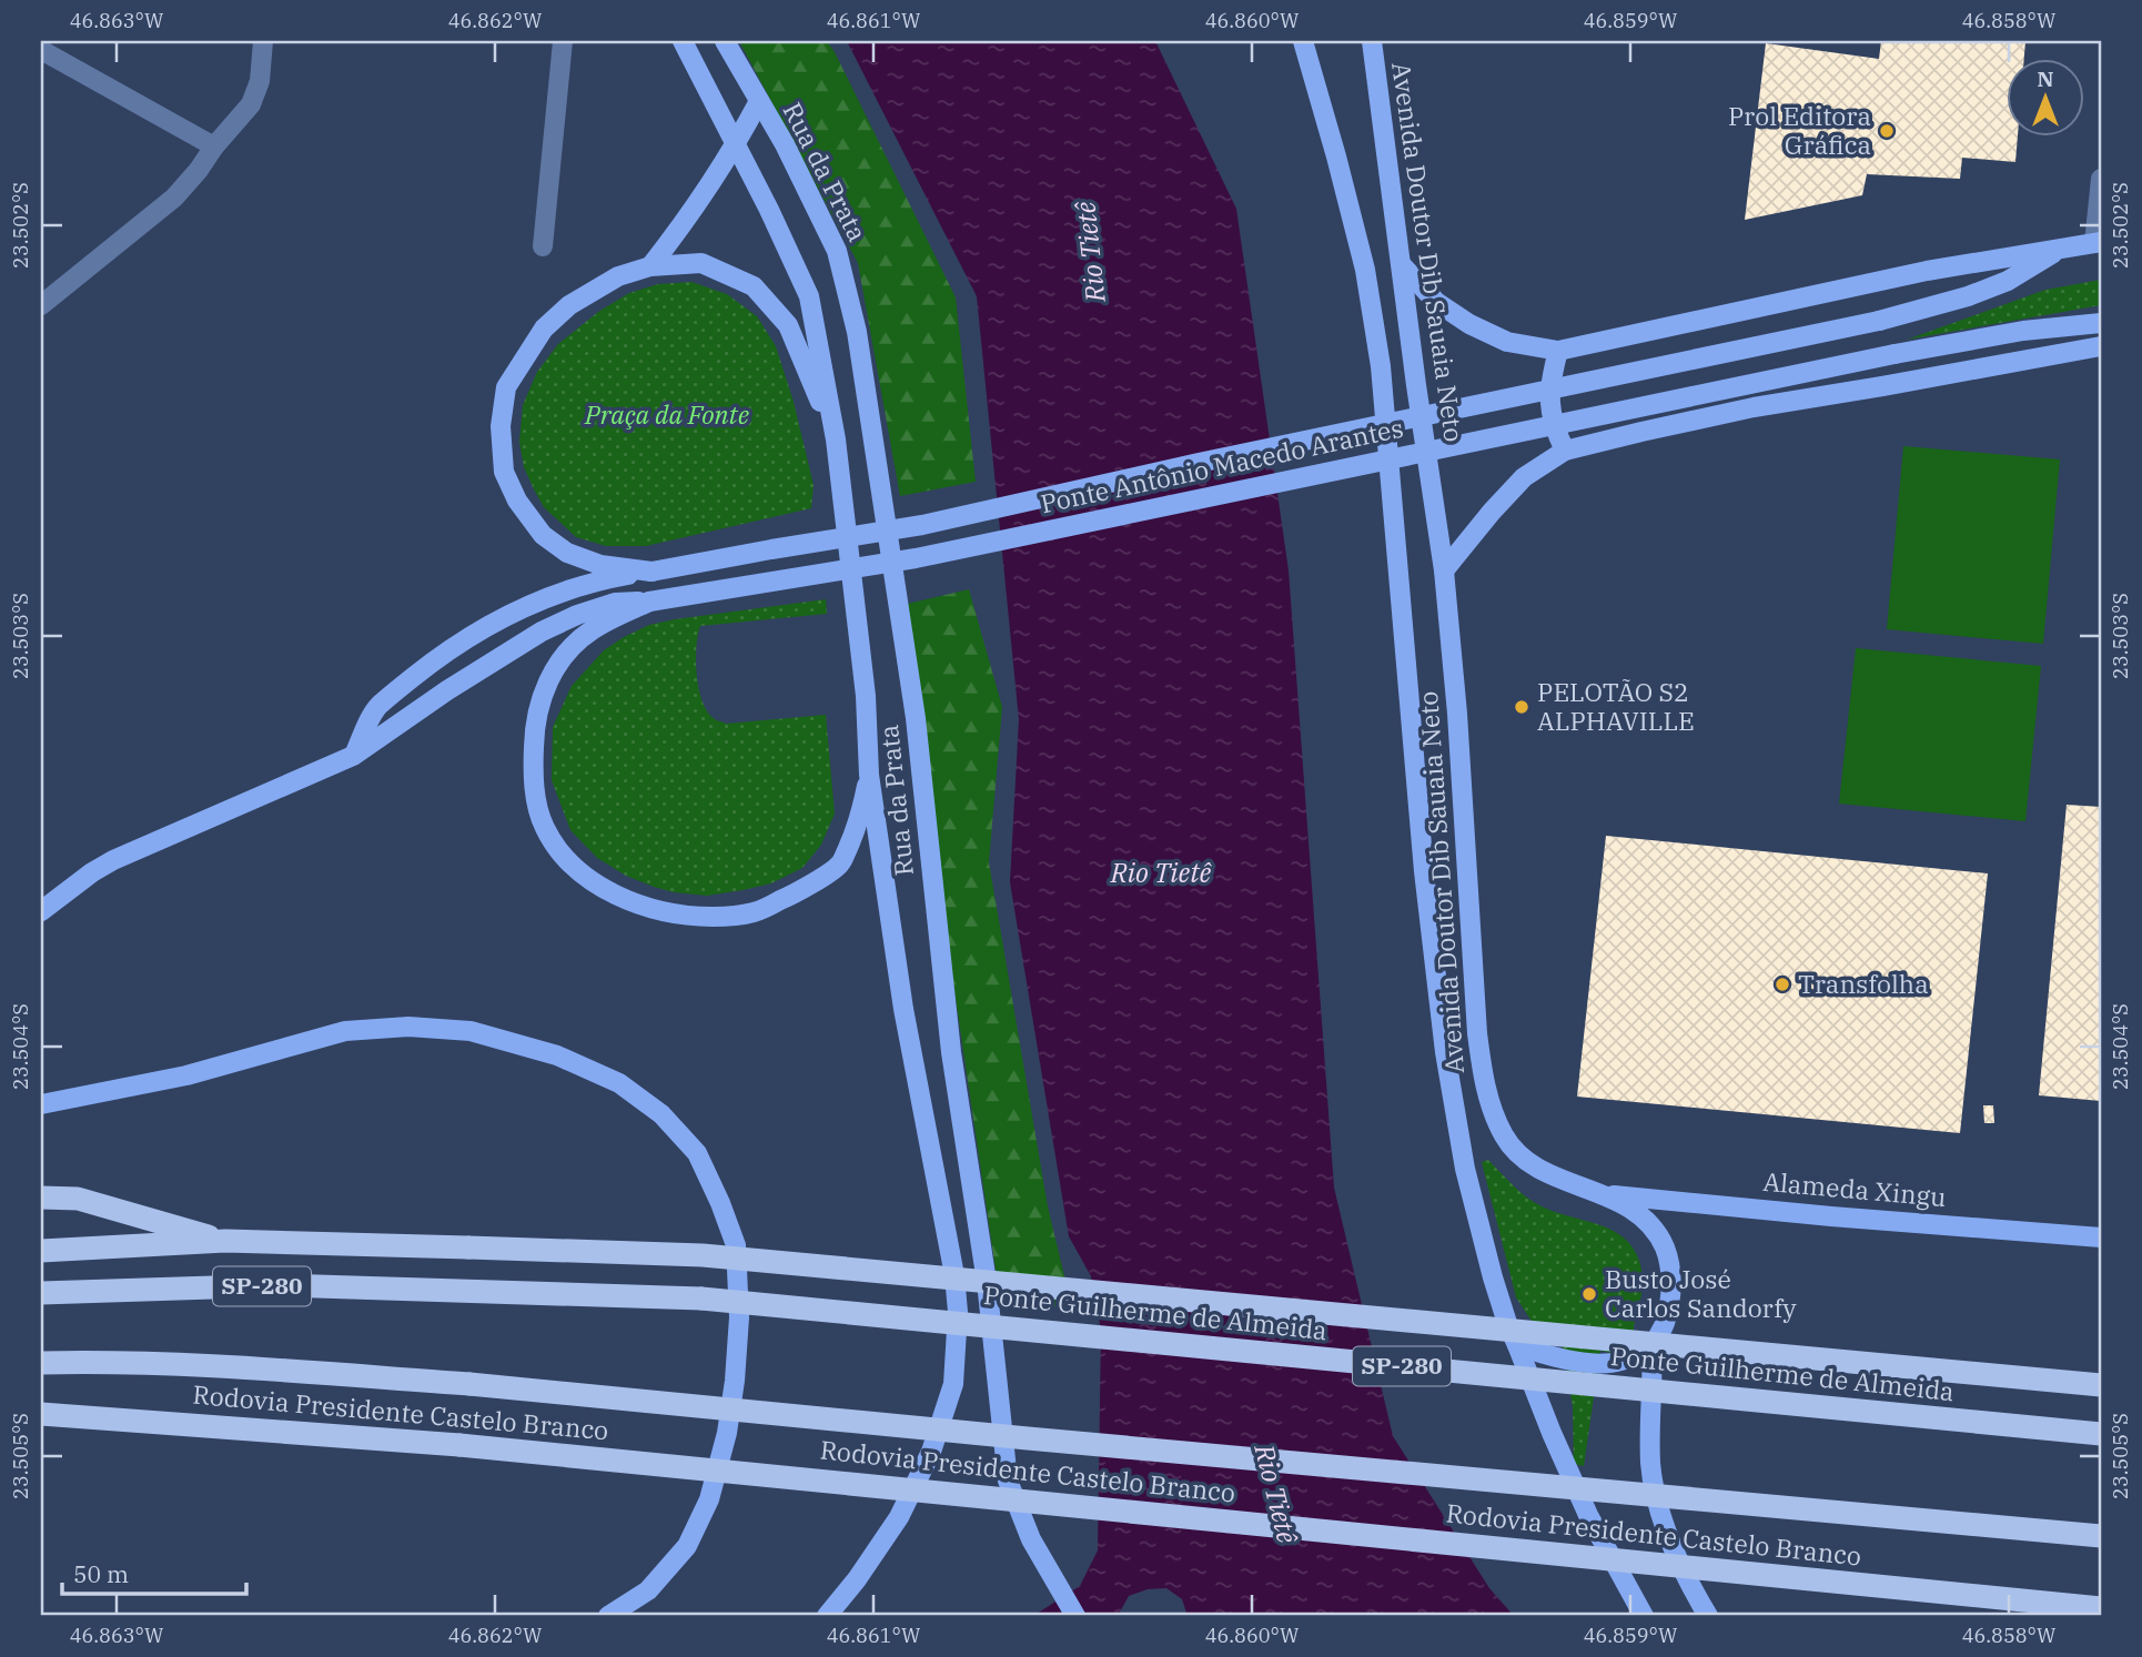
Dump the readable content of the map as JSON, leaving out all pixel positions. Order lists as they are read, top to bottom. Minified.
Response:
{"streets":{"highway":["SP-280","Ponte Guilherme de Almeida","Rodovia Presidente Castelo Branco"],"main road":["Rua da Prata","Avenida Doutor Dib Sauaia Neto","Ponte Antônio Macedo Arantes","Alameda Xingu"]},"crossings":[["Avenida Doutor Dib Sauaia Neto","Alameda Xingu"]],"water":["Rio Tietê"],"parks":["Praça da Fonte"],"places":["Prol Editora Gráfica","PELOTÃO S2 ALPHAVILLE","Transfolha","Busto José Carlos Sandorfy"],"scale_bar":"50 m","north":"top","coordinates":["46.863°W","46.862°W","46.861°W","46.860°W","46.859°W","46.858°W","23.502°S","23.503°S","23.504°S","23.505°S"]}
